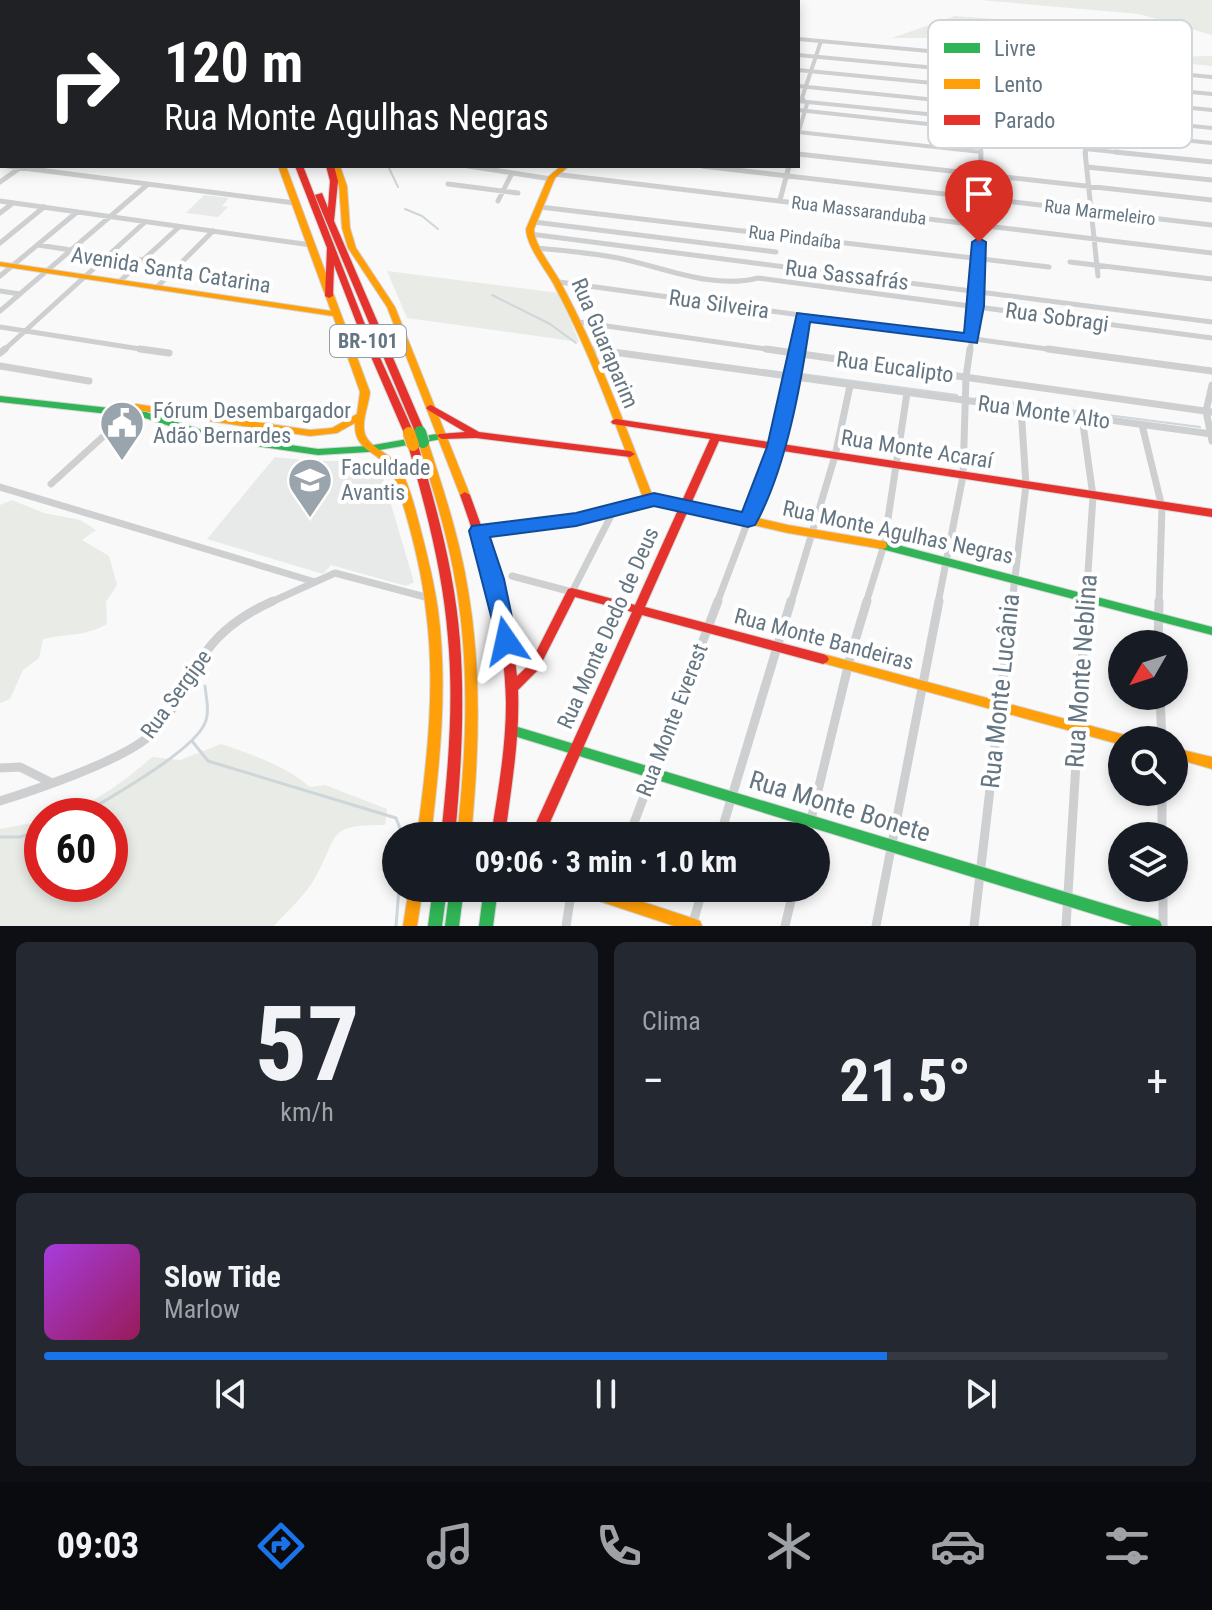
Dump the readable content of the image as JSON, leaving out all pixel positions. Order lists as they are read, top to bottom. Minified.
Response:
{"streets":{"main road":["Avenida Santa Catarina","BR-101","Rua Guaraparim","Rua Monte Acaraí","Rua Monte Agulhas Negras","Rua Monte Dedo de Deus","Rua Monte Bandeiras","Rua Monte Bonete"],"street":["Rua Massaranduba","Rua Marmeleiro","Rua Pindaíba","Rua Sassafrás","Rua Silveira","Rua Sobragi","Rua Eucalipto","Rua Monte Alto","Rua Monte Neblina","Rua Monte Lucânia","Rua Sergipe","Rua Monte Everest"]},"crossings":[["Rua Sassafrás","Rua Guaraparim"],["Rua Silveira","Rua Guaraparim"],["Rua Silveira","Rua Monte Everest"],["Rua Sobragi","Rua Guaraparim"],["Rua Guaraparim","Rua Eucalipto"],["Rua Guaraparim","Rua Monte Alto"],["Rua Guaraparim","Rua Monte Acaraí"],["Rua Guaraparim","Rua Monte Agulhas Negras"],["Rua Eucalipto","Rua Monte Everest"],["Rua Monte Alto","Rua Monte Neblina"],["Rua Monte Alto","Rua Monte Lucânia"],["Rua Monte Alto","Rua Monte Everest"],["Rua Monte Acaraí","Rua Monte Dedo de Deus"],["Rua Monte Acaraí","Rua Monte Neblina"],["Rua Monte Acaraí","Rua Monte Lucânia"],["Rua Monte Acaraí","Rua Monte Everest"],["Rua Monte Agulhas Negras","Rua Monte Dedo de Deus"],["Rua Monte Agulhas Negras","Rua Monte Neblina"],["Rua Monte Agulhas Negras","Rua Monte Lucânia"],["Rua Monte Agulhas Negras","Rua Monte Everest"],["Rua Monte Dedo de Deus","Rua Monte Bandeiras"],["Rua Monte Dedo de Deus","Rua Monte Bonete"],["Rua Monte Bandeiras","Rua Monte Neblina"],["Rua Monte Bandeiras","Rua Monte Lucânia"],["Rua Monte Bandeiras","Rua Monte Everest"],["Rua Monte Neblina","Rua Monte Bonete"],["Rua Monte Lucânia","Rua Monte Bonete"],["Rua Monte Everest","Rua Monte Bonete"]],"places":{"public building":["Fórum Desembargador Adão Bernardes"],"school or university":["Faculdade Avantis"]},"legend":["Livre","Lento","Parado"],"north":"bottom left","page":{"turn":["120 m","Rua Monte Agulhas Negras"],"limit":"60","trip":"09:06 · 3 min · 1.0 km","tile":[["57","km/h"],"Clima"],"heat":["−","21.5°","+"],"song":["Slow Tide","Marlow"],"tabs":"09:03"}}
